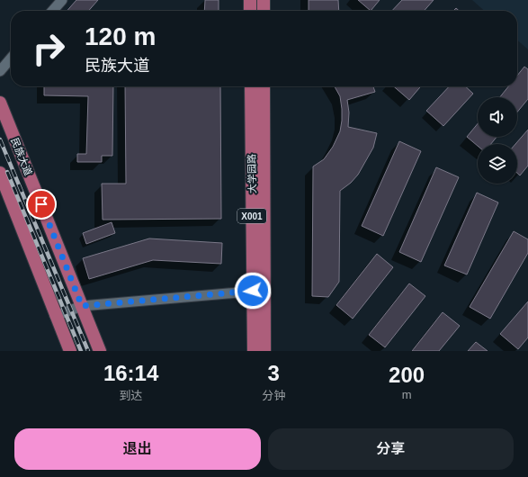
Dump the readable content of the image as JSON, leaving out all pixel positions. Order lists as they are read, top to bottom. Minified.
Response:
{"streets":{"main road":["民族大道","大学园路","X001"]},"page":{"turn":["120 m","民族大道"],"eta":["16:14","到达","3","分钟","200","m"],"buttons":["退出","分享"]}}
